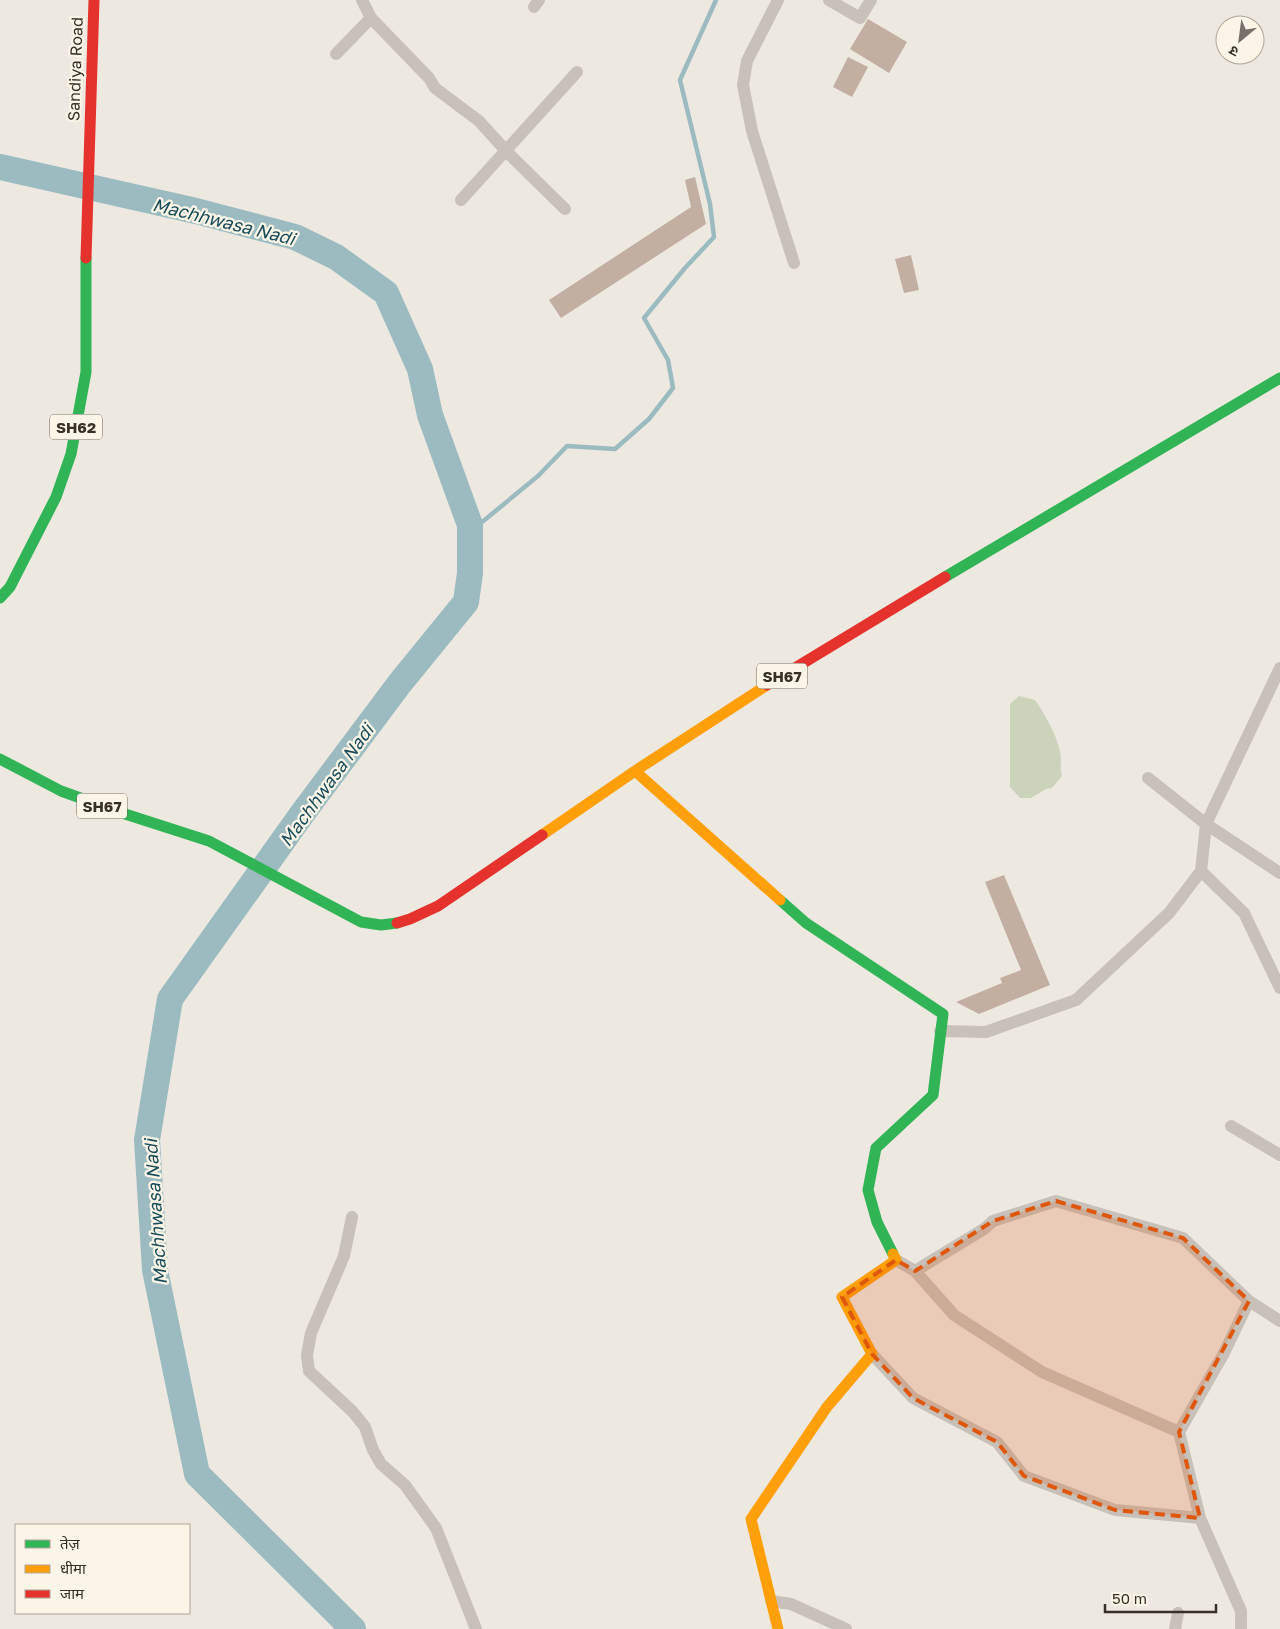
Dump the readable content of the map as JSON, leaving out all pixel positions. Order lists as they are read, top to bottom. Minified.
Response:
{"streets":{"main road":["Sandiya Road","SH62","SH67"]},"water":["Machhwasa Nadi"],"legend":["तेज़","धीमा","जाम"],"scale_bar":"50 m","north":"bottom left"}
